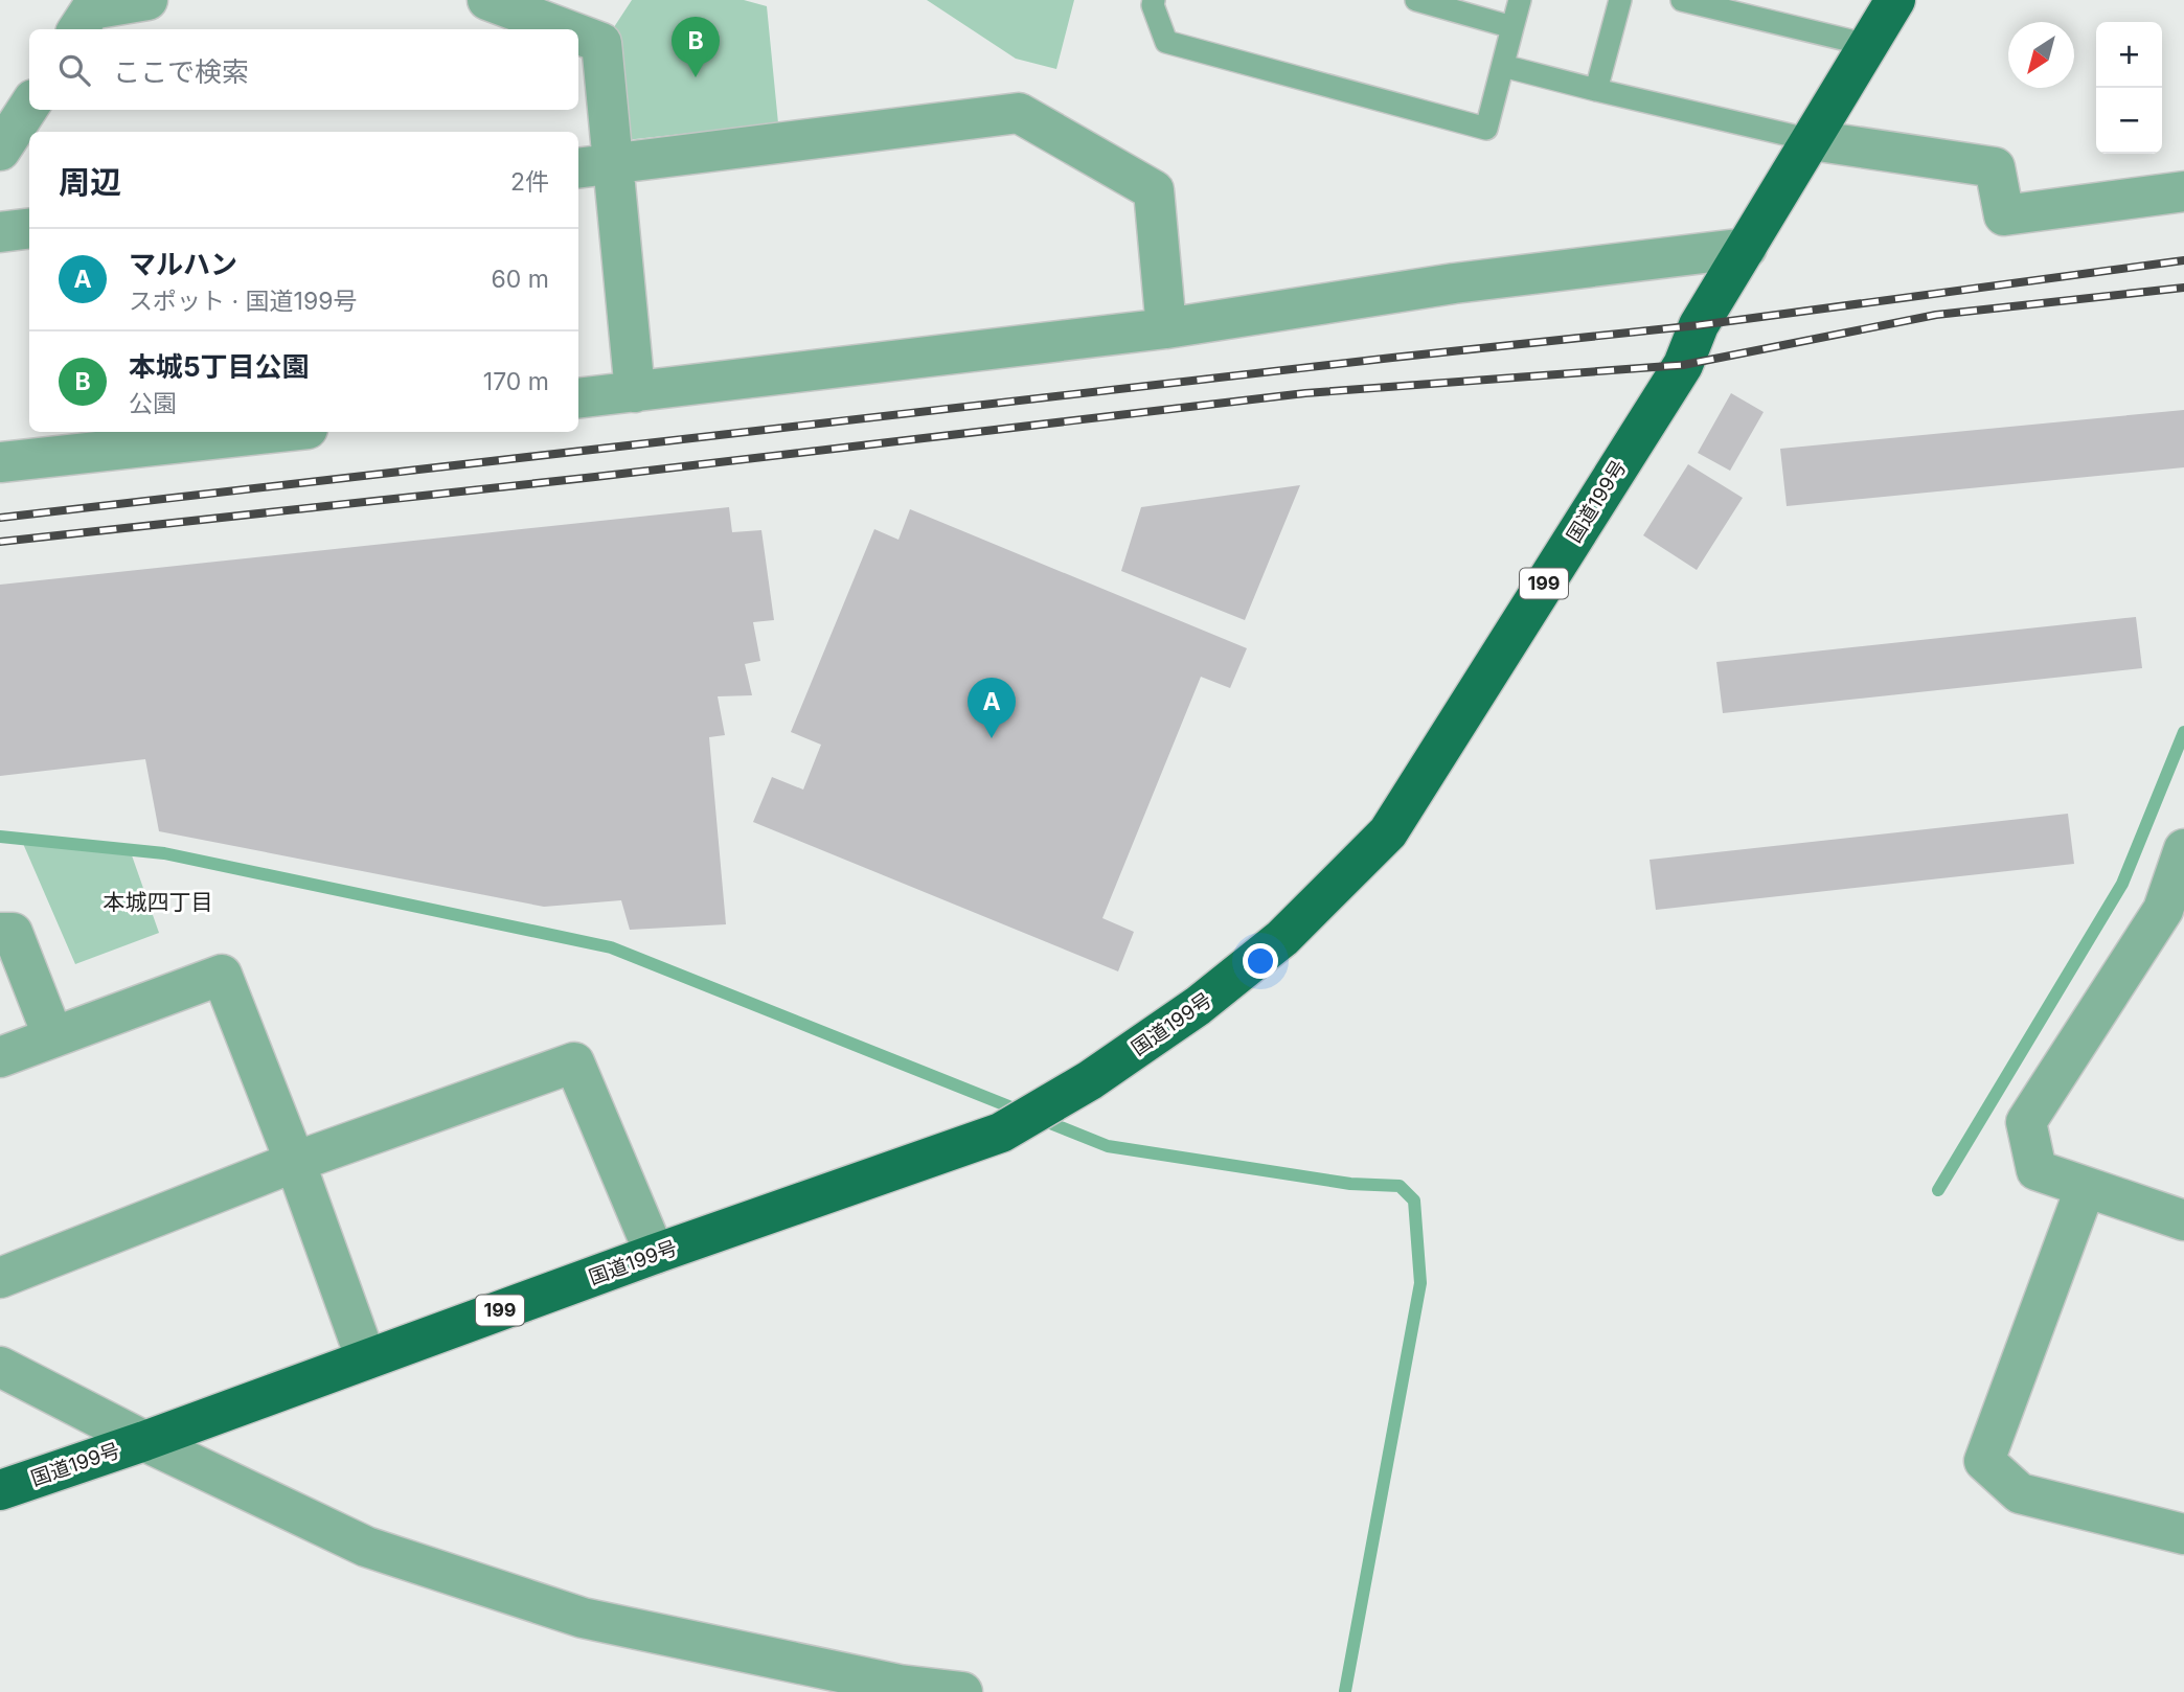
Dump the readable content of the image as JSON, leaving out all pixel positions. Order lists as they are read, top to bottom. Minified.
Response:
{"streets":{"highway":["国道199号","199"]},"districts":["本城四丁目"],"north":"bottom left","page":{"pins":["B","A"],"map_buttons":["+","−"],"search":"ここで検索","heading":["周辺","2件"],"list":[{"mark":"A","name":"マルハン","note":"スポット · 国道199号","value":"60 m"},{"mark":"B","name":"本城5丁目公園","note":"公園","value":"170 m"}]}}
